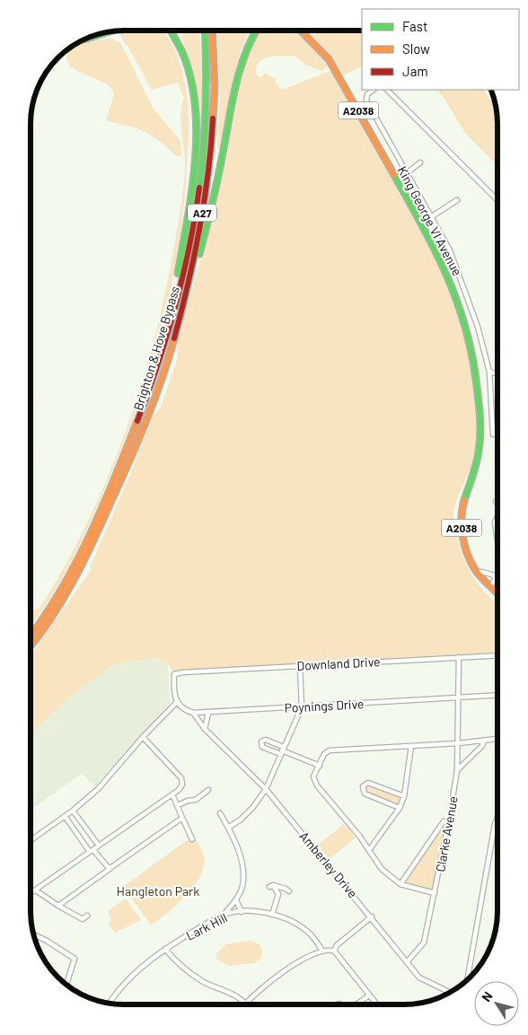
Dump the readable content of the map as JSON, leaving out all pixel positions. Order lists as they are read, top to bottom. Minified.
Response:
{"streets":{"main road":["A2038","A27","King George VI Avenue","Brighton & Hove Bypass"],"street":["Downland Drive","Poynings Drive","Clarke Avenue","Amberley Drive","Lark Hill"]},"crossings":[["A27","Brighton & Hove Bypass"],["Downland Drive","Clarke Avenue"],["Poynings Drive","Clarke Avenue"],["Poynings Drive","Amberley Drive"],["Clarke Avenue","Amberley Drive"]],"parks":["Hangleton Park"],"legend":["Fast","Slow","Jam"],"north":"top left"}
